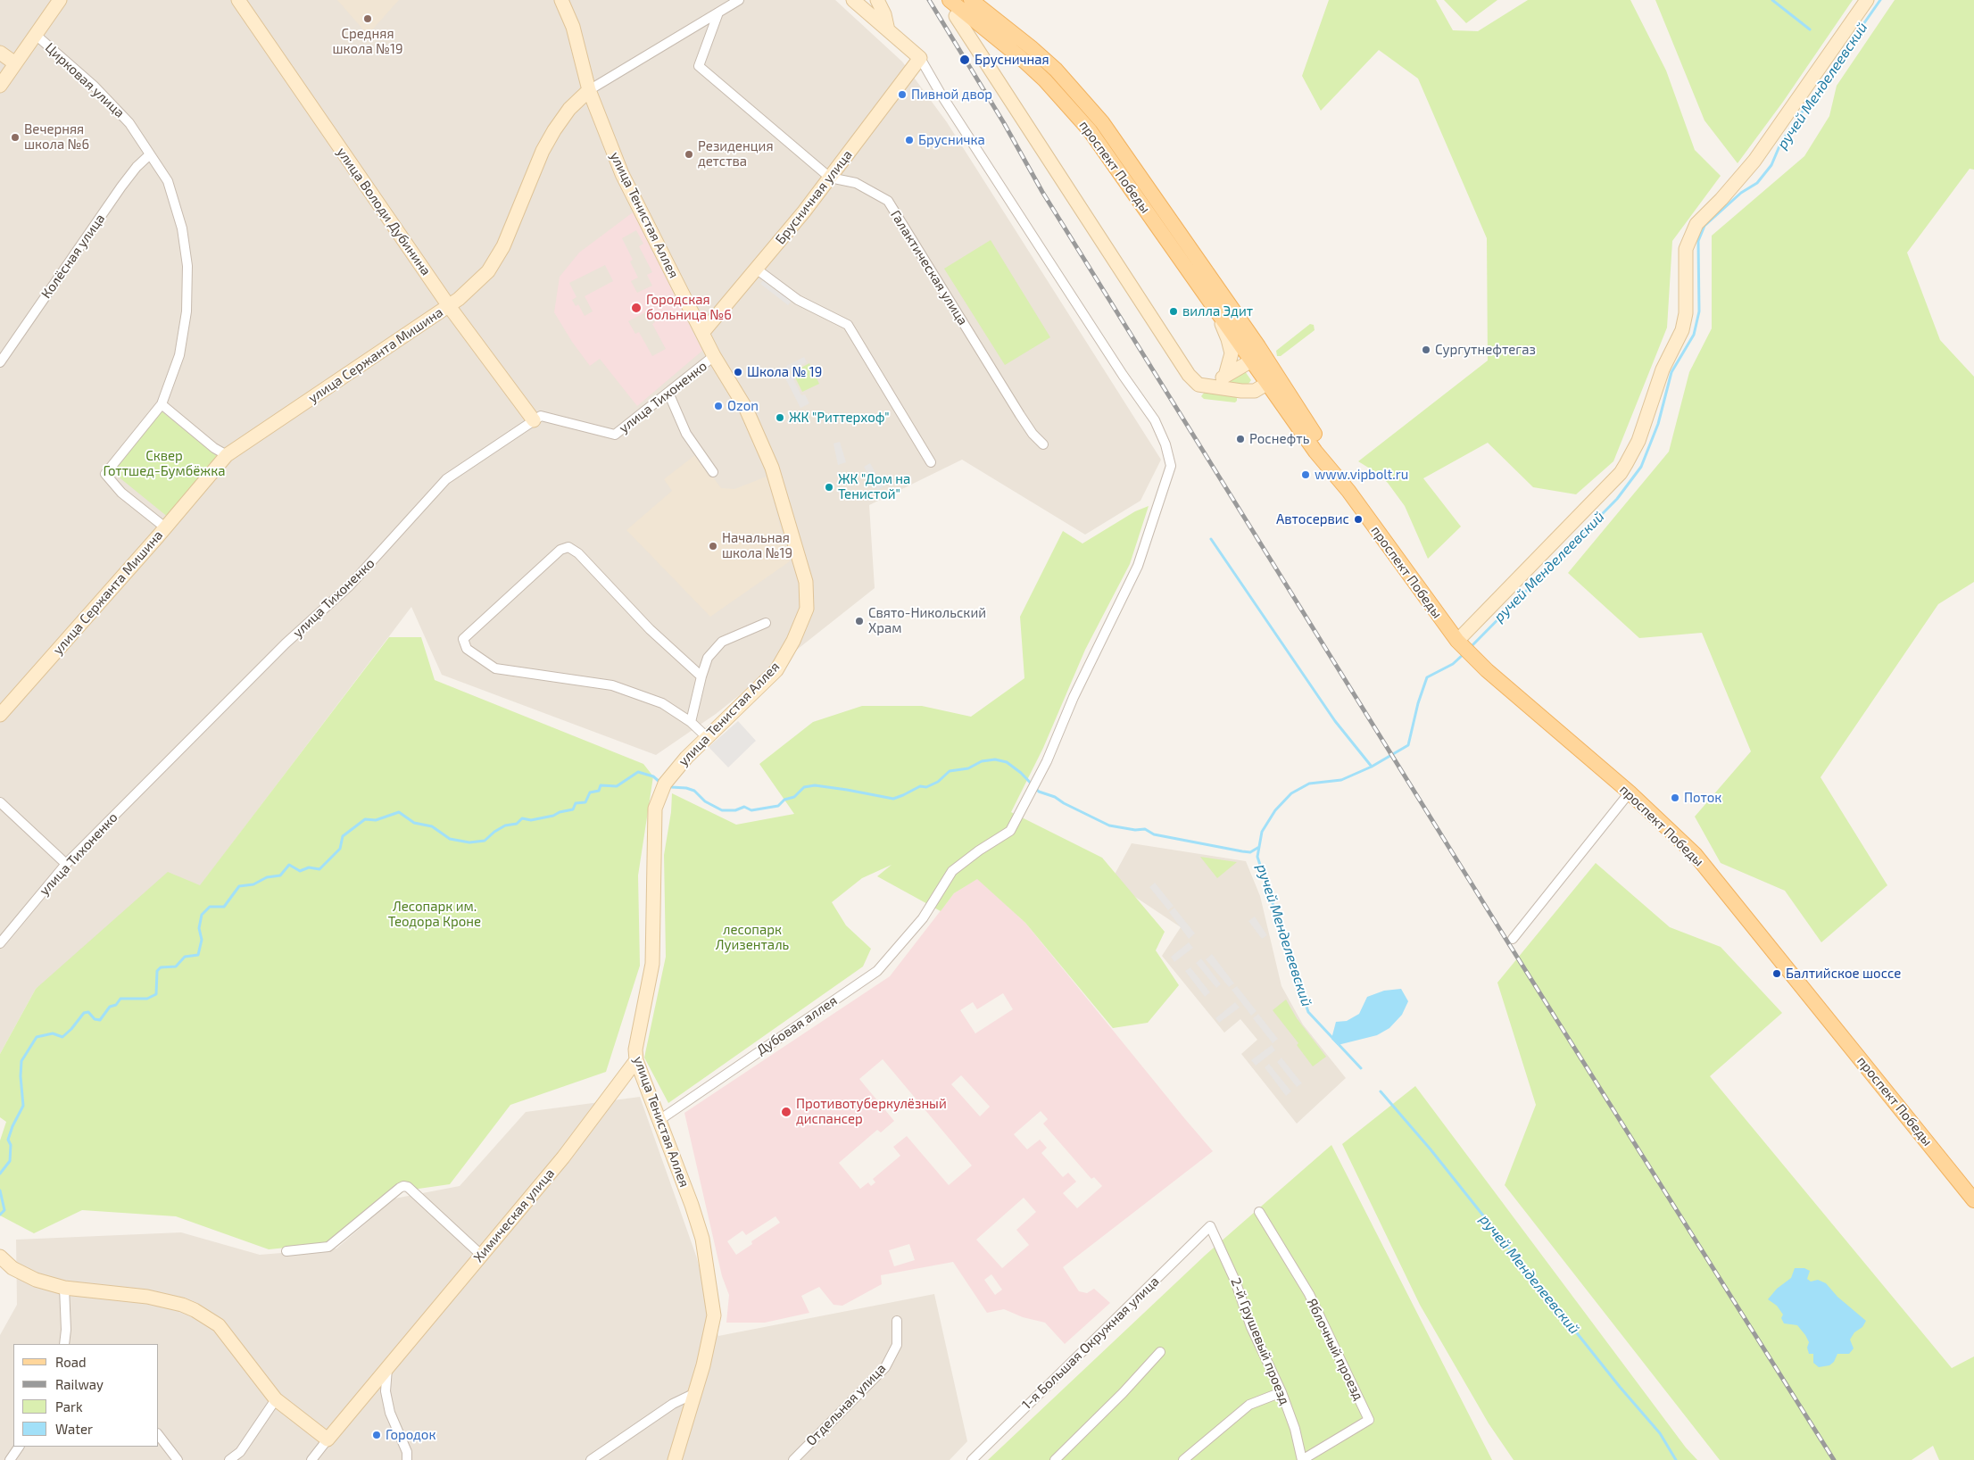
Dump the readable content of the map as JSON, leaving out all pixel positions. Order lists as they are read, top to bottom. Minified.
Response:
{"streets":{"main road":["проспект Победы"],"street":["Цирковая улица","Брусничная улица","улица Володи Дубинина","улица Тенистая Аллея","Колёсная улица","Галактическая улица","улица Сержанта Мишина","улица Тихоненко","Дубовая аллея","Химическая улица","2-й Грушевый проезд","1-я Большая Окружная улица","Яблочный проезд","Отдельная улица"]},"crossings":[["Цирковая улица","Колёсная улица"],["Цирковая улица","улица Сержанта Мишина"],["Брусничная улица","улица Тенистая Аллея"],["Брусничная улица","Галактическая улица"],["Брусничная улица","Дубовая аллея"],["улица Володи Дубинина","улица Сержанта Мишина"],["улица Володи Дубинина","улица Тихоненко"],["улица Тенистая Аллея","улица Сержанта Мишина"],["улица Тенистая Аллея","улица Тихоненко"],["улица Тенистая Аллея","Дубовая аллея"],["улица Тенистая Аллея","Химическая улица"],["Галактическая улица","улица Сержанта Мишина"],["2-й Грушевый проезд","1-я Большая Окружная улица"],["2-й Грушевый проезд","Яблочный проезд"]],"water":["ручей Менделеевский"],"parks":["Сквер Готтшед-Бумбёжка","Лесопарк им. Теодора Кроне","лесопарк Луизенталь"],"places":["Средняя школа №19","Брусничная","Пивной двор","Вечерняя школа №6","Брусничка","Резиденция детства","Городская больница №6","вилла Эдит","Сургутнефтегаз","Школа № 19","Ozon","ЖК \"Риттерхоф\"","Роснефть","www.vipbolt.ru","ЖК \"Дом на Тенистой\"","Автосервис","Начальная школа №19","Свято-Никольский Храм","Поток","Балтийское шоссе","Противотуберкулёзный диспансер","Городок"],"legend":["Road","Railway","Park","Water"]}
